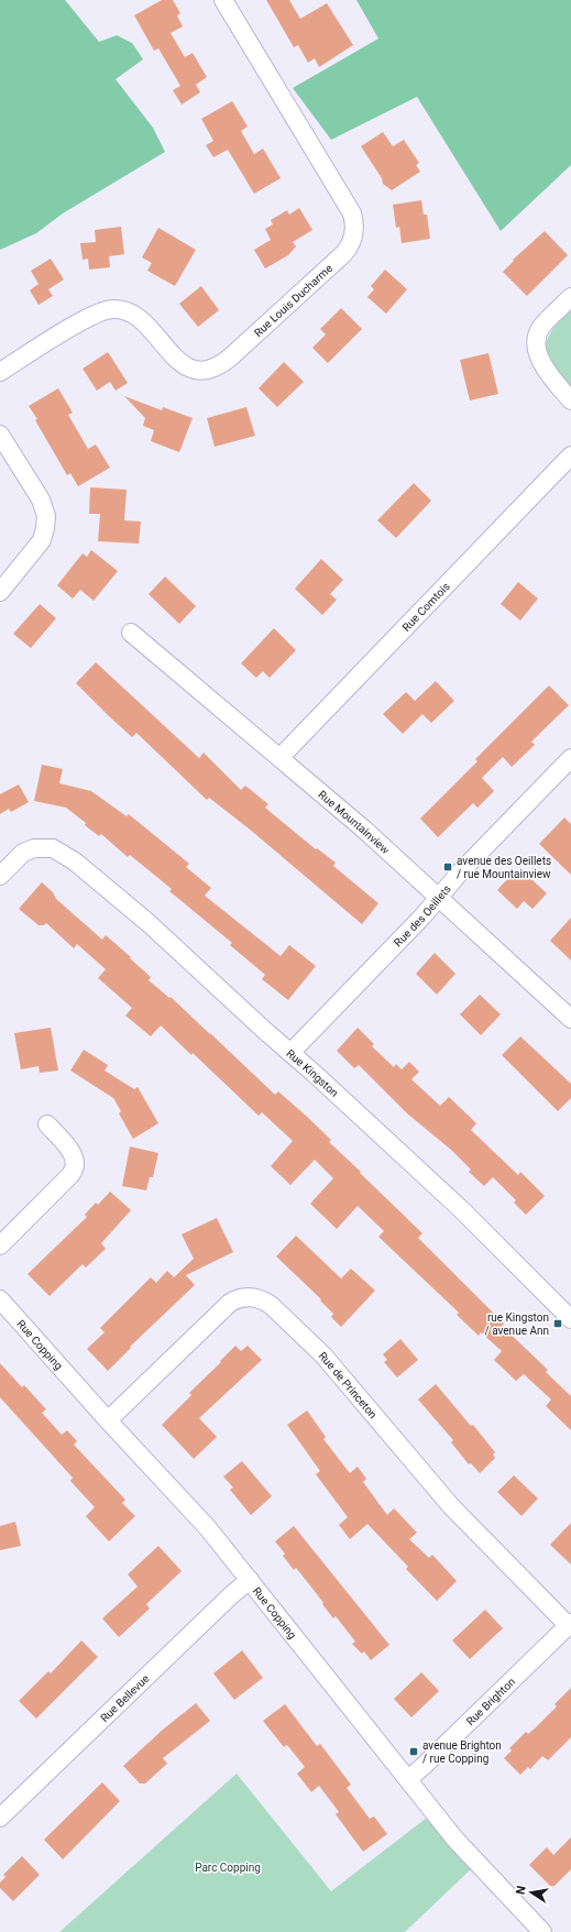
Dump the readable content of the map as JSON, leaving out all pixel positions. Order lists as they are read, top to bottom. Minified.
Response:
{"streets":{"street":["Rue Louis Ducharme","Rue Comtois","Rue Mountainview","Rue des Oeillets","Rue Kingston","Rue Copping","Rue de Princeton","Rue Bellevue","Rue Brighton"]},"crossings":[["Rue Comtois","Rue Mountainview"],["Rue Mountainview","Rue des Oeillets"],["Rue des Oeillets","Rue Kingston"],["Rue Copping","Rue de Princeton"],["Rue Copping","Rue Bellevue"],["Rue Copping","Rue Brighton"],["Rue de Princeton","Rue Brighton"]],"parks":["Parc Copping"],"places":{"transit":["avenue des Oeillets / rue Mountainview","rue Kingston / avenue Ann","avenue Brighton / rue Copping"]},"north":"left"}
